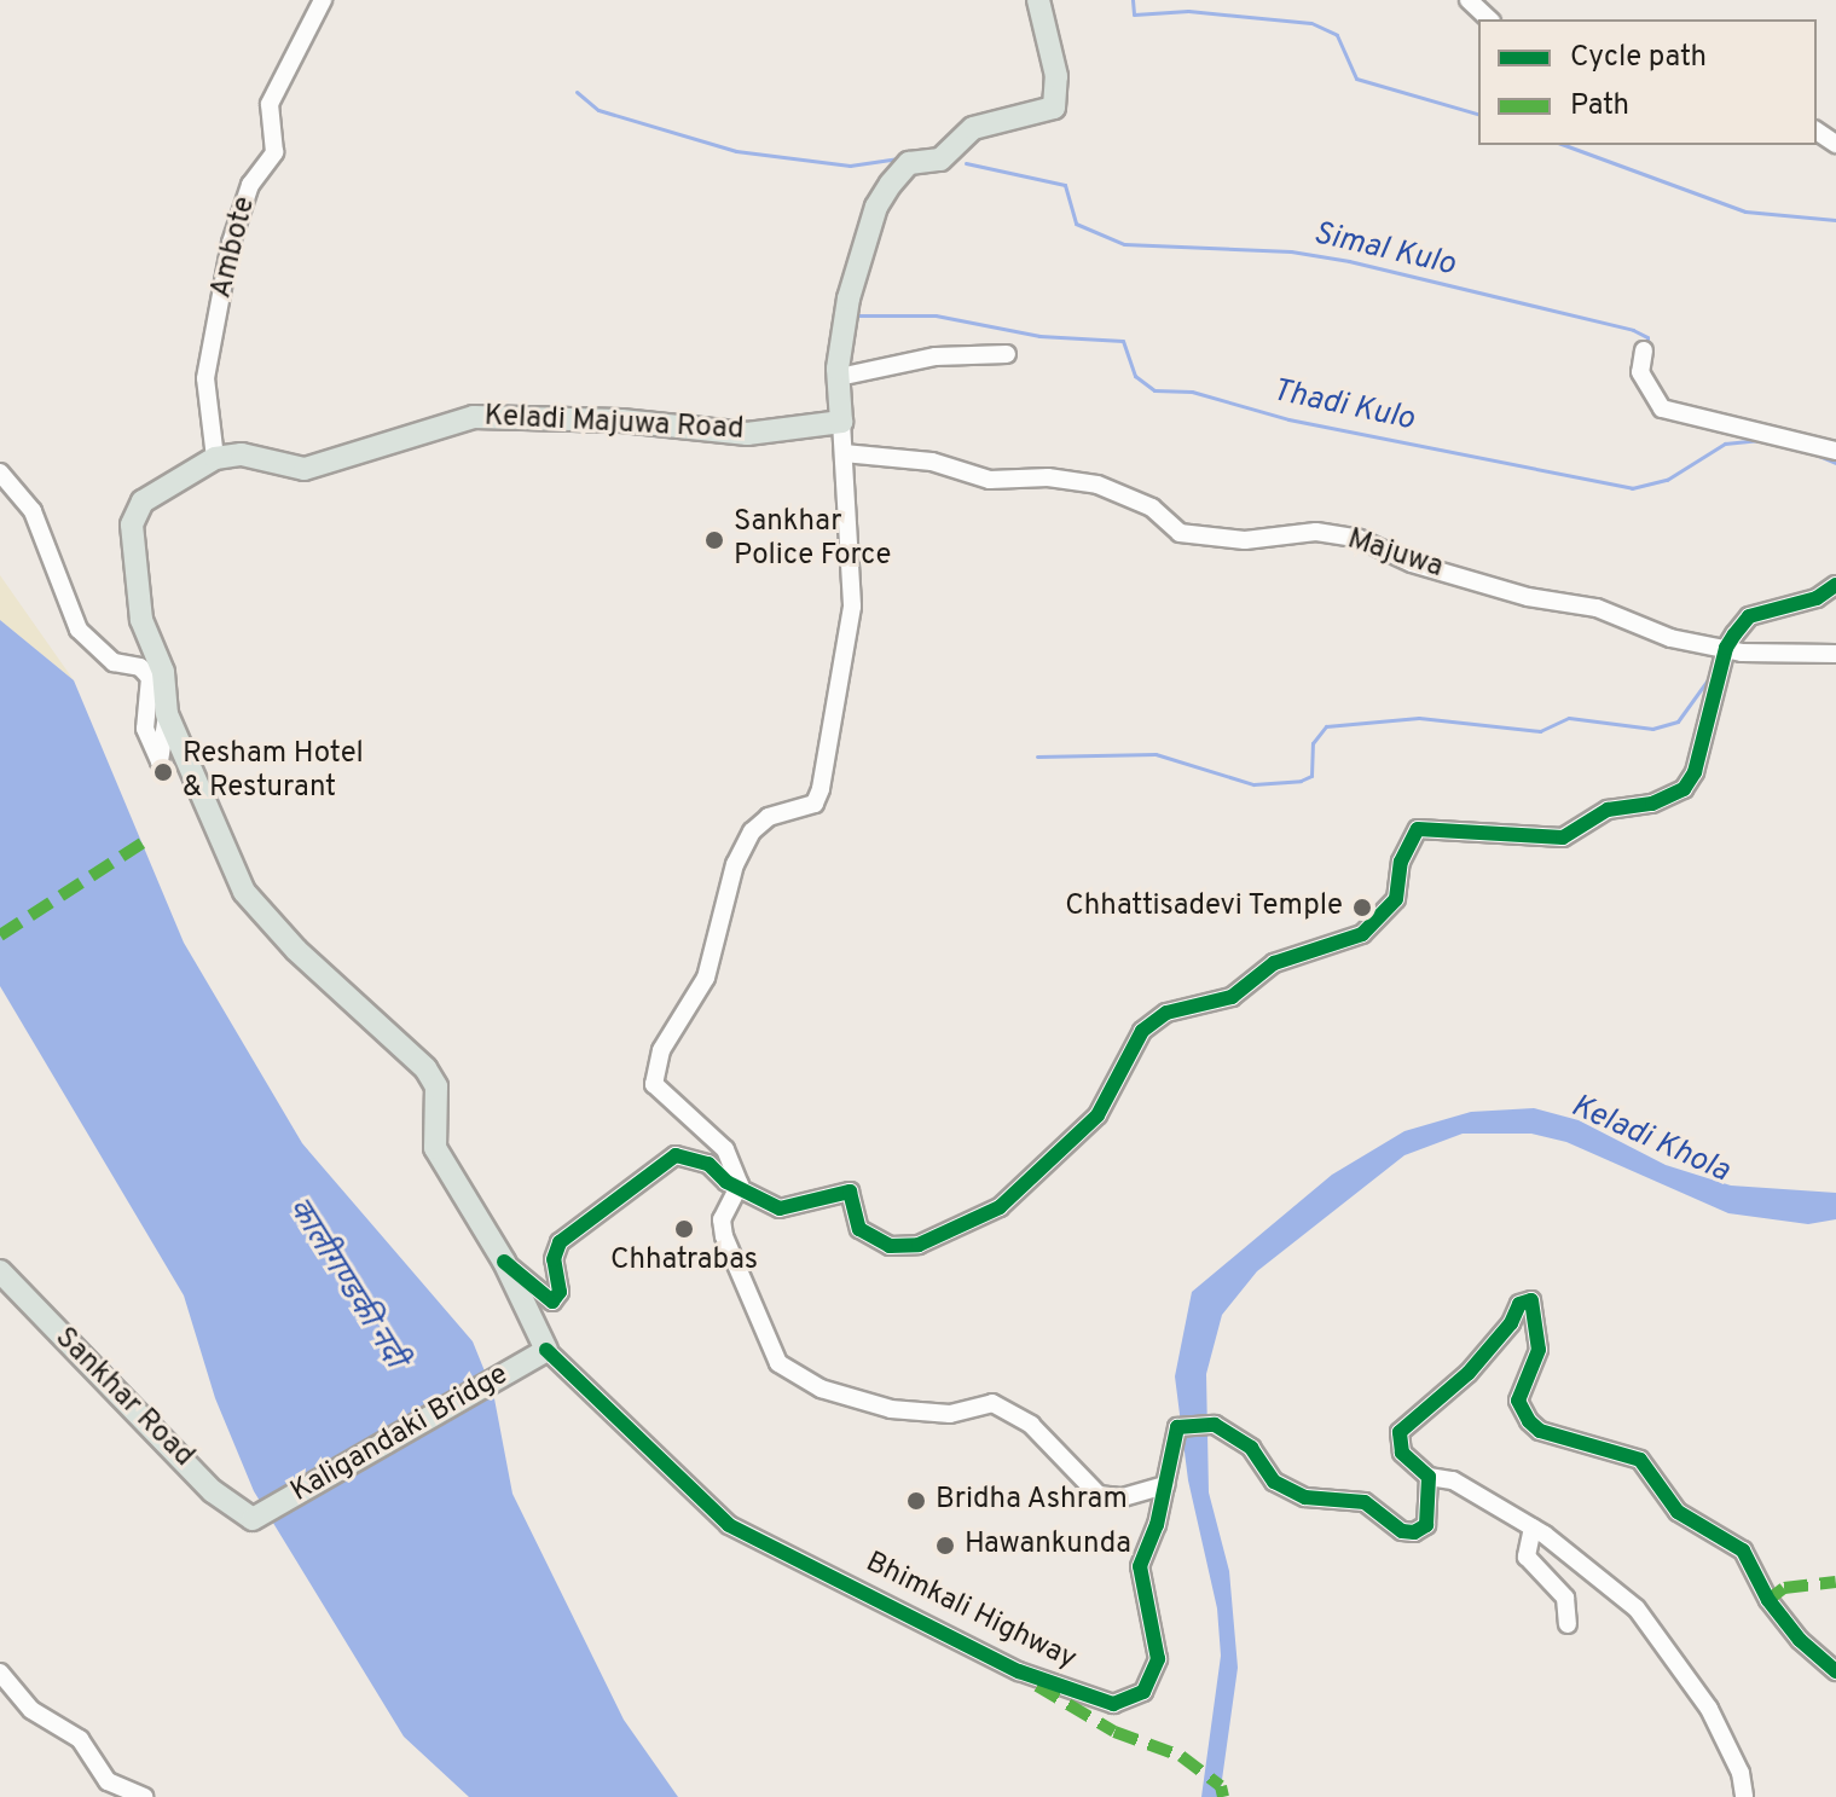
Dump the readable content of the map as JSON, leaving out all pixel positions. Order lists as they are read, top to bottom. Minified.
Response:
{"streets":{"main road":["Keladi Majuwa Road","Sankhar Road","Kaligandaki Bridge"],"street":["Ambote","Majuwa","Bhimkali Highway"]},"crossings":[["Ambote","Keladi Majuwa Road"],["Sankhar Road","Kaligandaki Bridge"],["Kaligandaki Bridge","Bhimkali Highway"]],"water":["Simal Kulo","Thadi Kulo","Keladi Khola","कालीगण्डकी नदी"],"places":["Sankhar Police Force","Resham Hotel & Resturant","Chhattisadevi Temple","Chhatrabas","Bridha Ashram","Hawankunda"],"legend":["Cycle path","Path"]}
